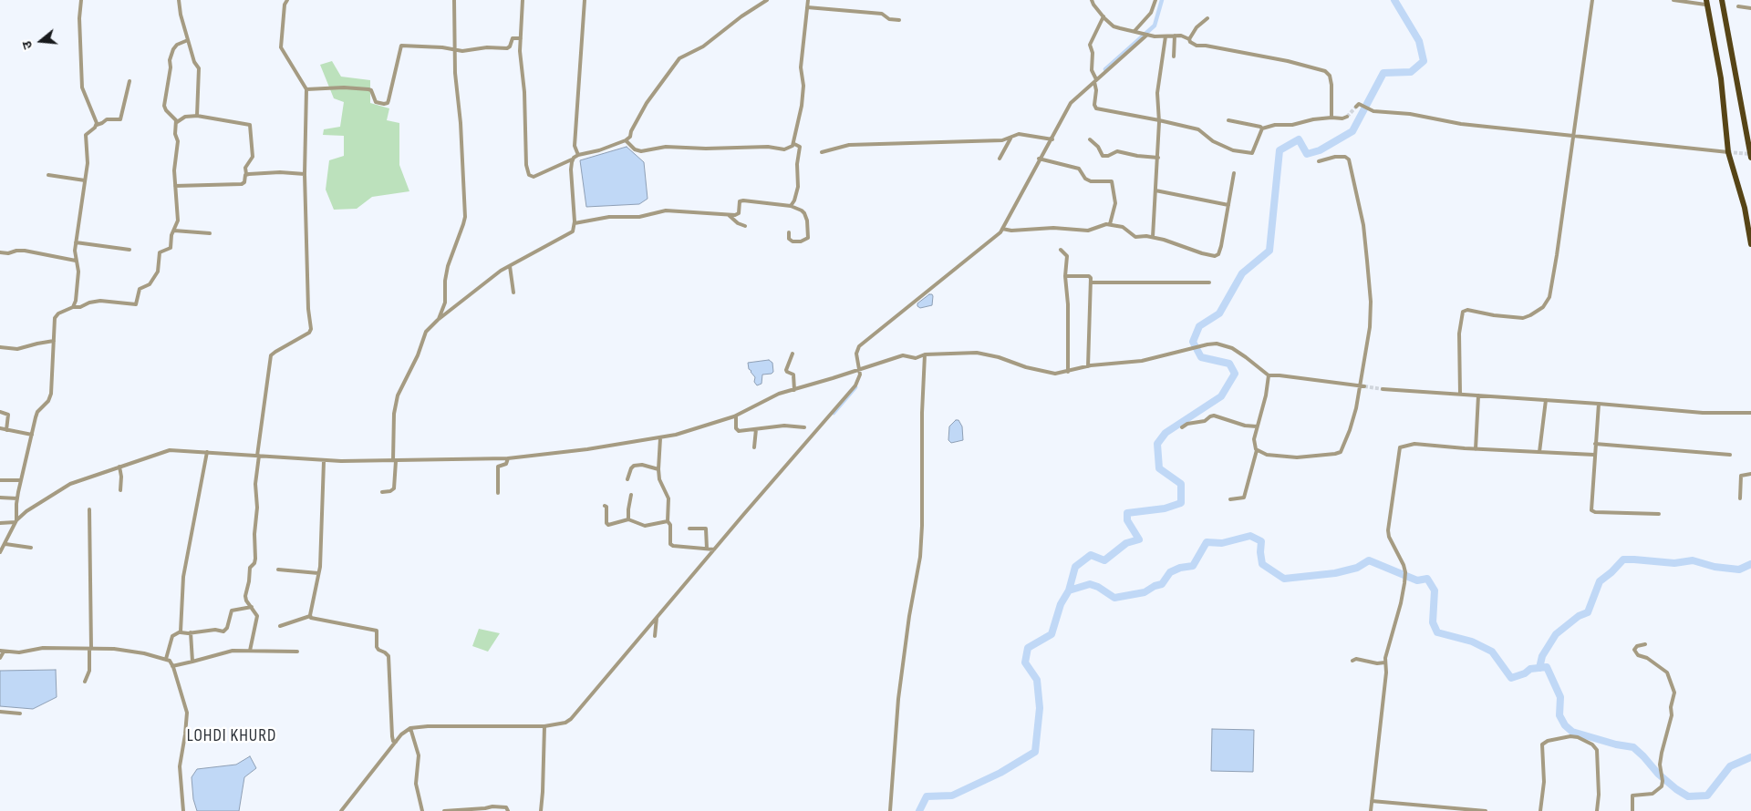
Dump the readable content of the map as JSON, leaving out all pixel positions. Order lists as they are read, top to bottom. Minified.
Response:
{"districts":["LOHDI KHURD"],"north":"left"}
